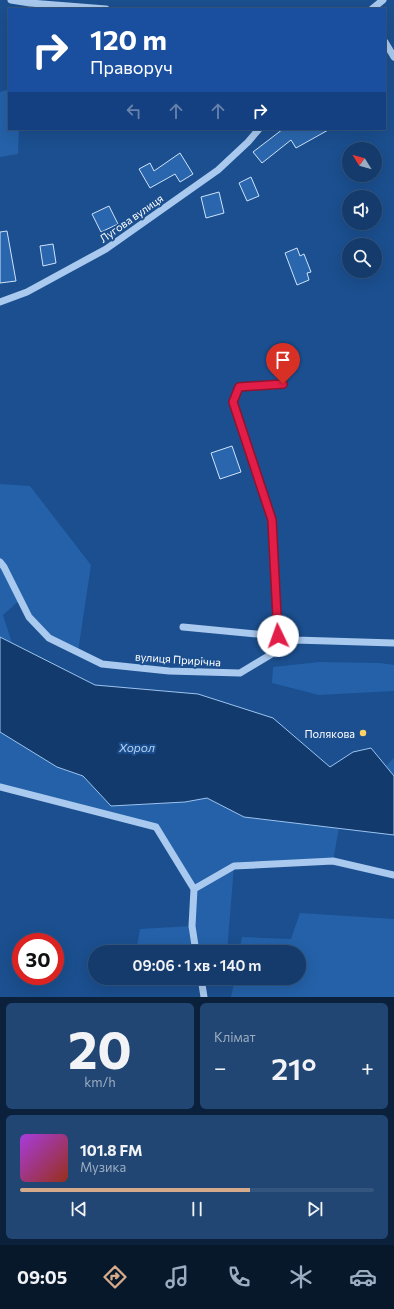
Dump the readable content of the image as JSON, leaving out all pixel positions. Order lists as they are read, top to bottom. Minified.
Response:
{"streets":{"street":["Лугова вулиця","вулиця Прирічна"]},"water":["Хорол"],"places":["Полякова"],"north":"top left","page":{"turn":["120 m","Праворуч"],"limit":"30","trip":"09:06 · 1 хв · 140 m","tile":[["20","km/h"],"Клімат"],"heat":["−","21°","+"],"song":["101.8 FM","Музика"],"tabs":"09:05"}}
